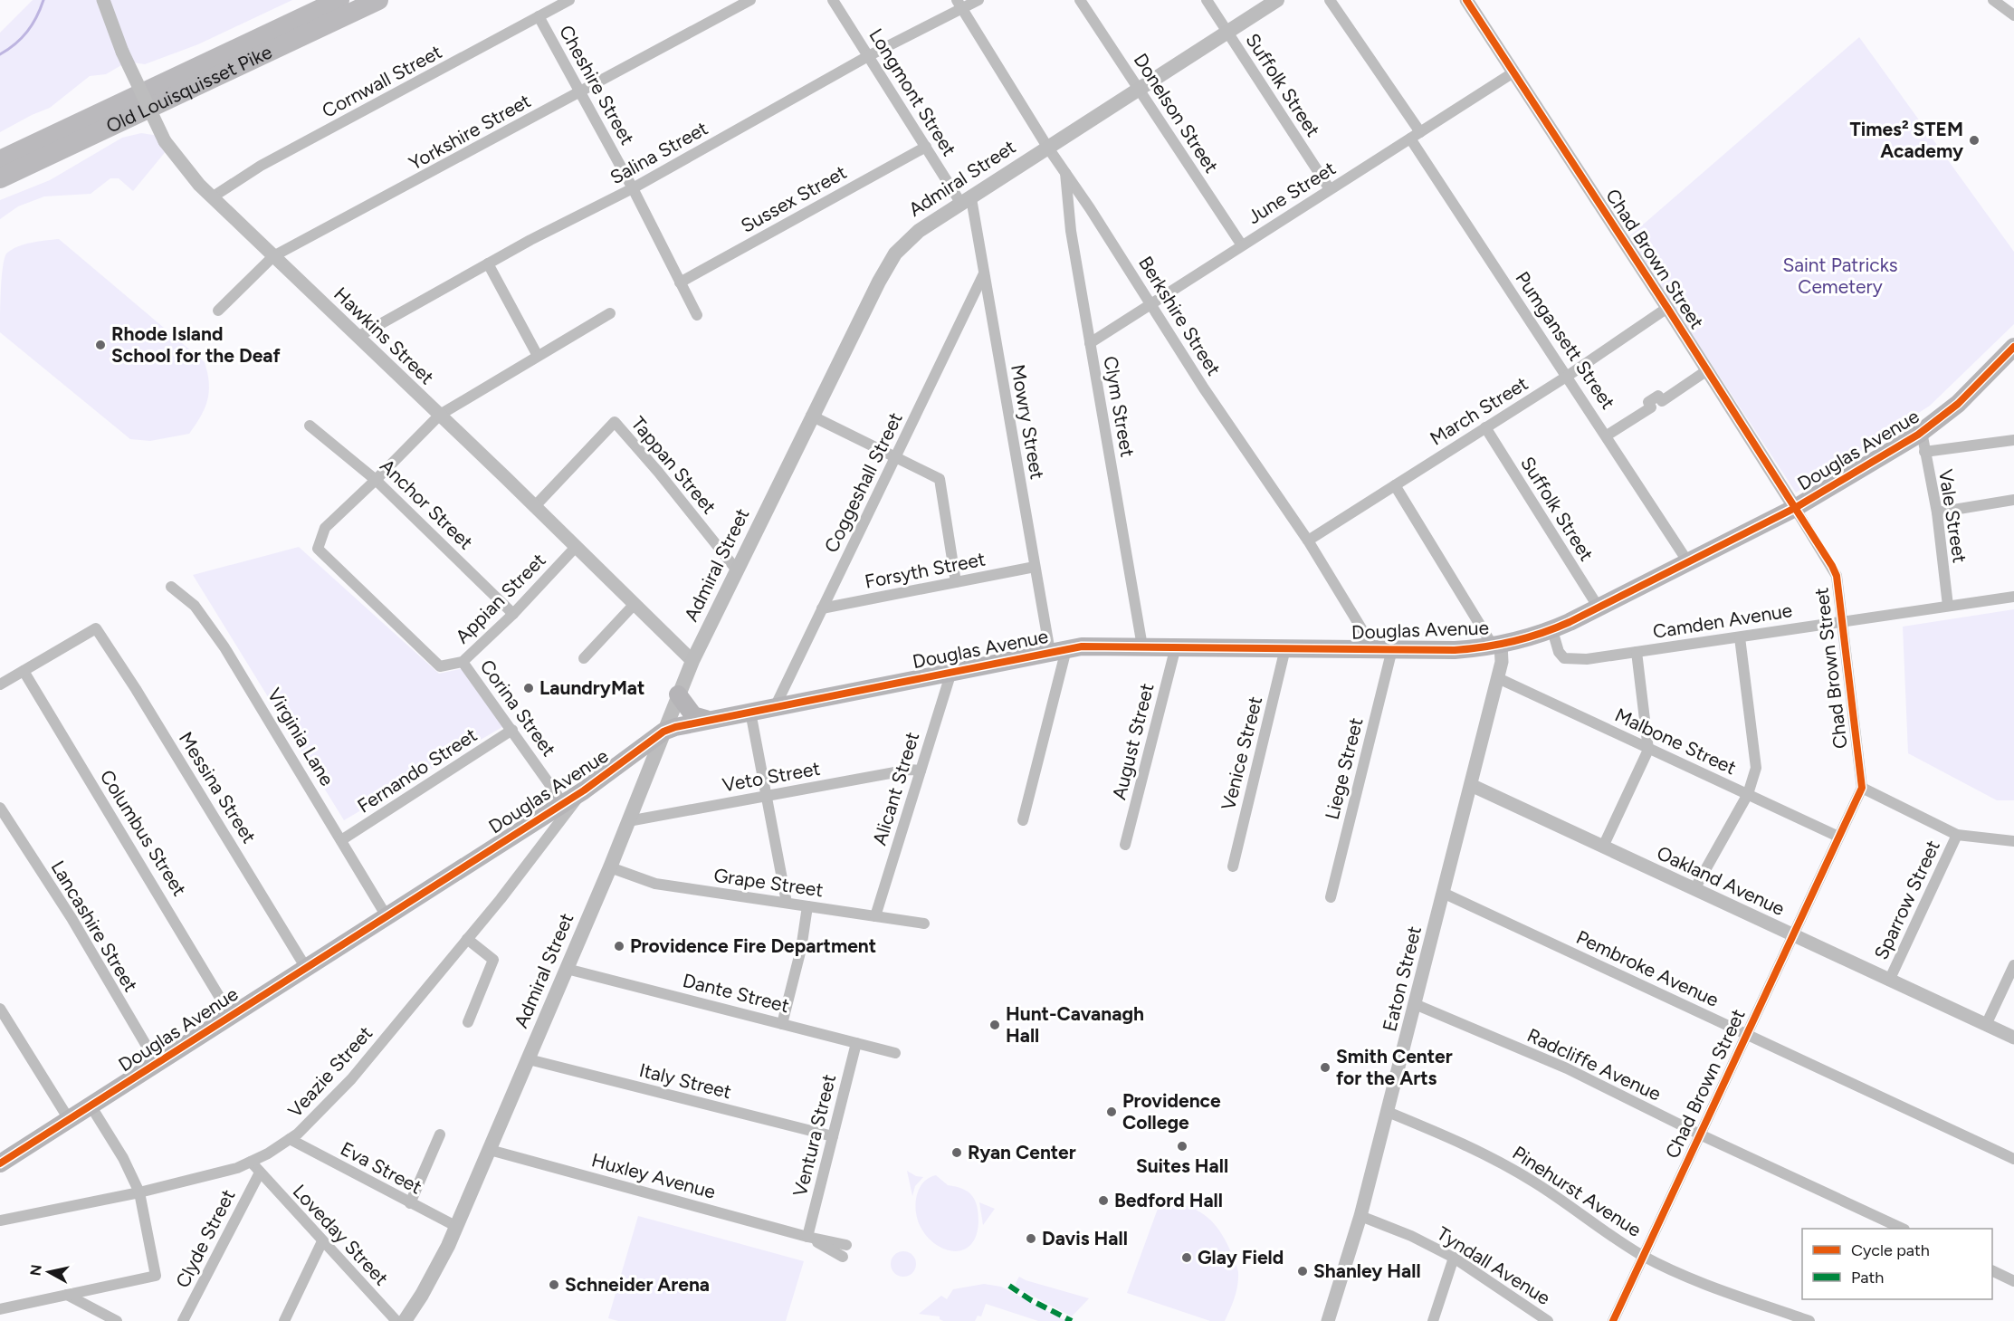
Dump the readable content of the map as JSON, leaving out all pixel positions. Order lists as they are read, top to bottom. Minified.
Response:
{"streets":{"highway":["Old Louisquisset Pike"],"main road":["Admiral Street","Douglas Avenue"],"street":["Cornwall Street","Cheshire Street","Suffolk Street","Longmont Street","Donelson Street","Yorkshire Street","Salina Street","June Street","Sussex Street","Chad Brown Street","Berkshire Street","Hawkins Street","Pumgansett Street","Clym Street","March Street","Mowry Street","Tappan Street","Coggeshall Street","Anchor Street","Vale Street","Forsyth Street","Appian Street","Camden Avenue","Corina Street","Virginia Lane","August Street","Malbone Street","Venice Street","Liege Street","Fernando Street","Veto Street","Messina Street","Alicant Street","Columbus Street","Oakland Avenue","Grape Street","Sparrow Street","Lancashire Street","Pembroke Avenue","Eaton Street","Dante Street","Radcliffe Avenue","Veazie Street","Italy Street","Ventura Street","Eva Street","Huxley Avenue","Pinehurst Avenue","Loveday Street","Clyde Street","Tyndall Avenue"]},"crossings":[["Cornwall Street","Cheshire Street"],["Cornwall Street","Hawkins Street"],["Cheshire Street","Yorkshire Street"],["Cheshire Street","Salina Street"],["Cheshire Street","Sussex Street"],["Suffolk Street","Admiral Street"],["Suffolk Street","June Street"],["Suffolk Street","March Street"],["Suffolk Street","Douglas Avenue"],["Longmont Street","Salina Street"],["Longmont Street","Admiral Street"],["Longmont Street","Sussex Street"],["Longmont Street","Mowry Street"],["Donelson Street","Admiral Street"],["Donelson Street","June Street"],["Yorkshire Street","Hawkins Street"],["Salina Street","Berkshire Street"],["Salina Street","Hawkins Street"],["Admiral Street","Berkshire Street"],["Admiral Street","Hawkins Street"],["Admiral Street","Mowry Street"],["Admiral Street","Douglas Avenue"],["Admiral Street","Tappan Street"],["Admiral Street","Veto Street"],["Admiral Street","Grape Street"],["Admiral Street","Dante Street"],["Admiral Street","Italy Street"],["Admiral Street","Eva Street"],["Admiral Street","Huxley Avenue"],["June Street","Chad Brown Street"],["June Street","Berkshire Street"],["June Street","Pumgansett Street"],["June Street","Clym Street"],["Chad Brown Street","March Street"],["Chad Brown Street","Douglas Avenue"],["Chad Brown Street","Camden Avenue"],["Chad Brown Street","Malbone Street"],["Chad Brown Street","Oakland Avenue"],["Chad Brown Street","Pembroke Avenue"],["Chad Brown Street","Radcliffe Avenue"],["Chad Brown Street","Pinehurst Avenue"],["Berkshire Street","Clym Street"],["Berkshire Street","March Street"],["Berkshire Street","Douglas Avenue"],["Hawkins Street","Tappan Street"],["Hawkins Street","Appian Street"],["Pumgansett Street","March Street"],["Pumgansett Street","Douglas Avenue"],["Clym Street","Douglas Avenue"],["Mowry Street","Douglas Avenue"],["Mowry Street","Coggeshall Street"],["Mowry Street","Forsyth Street"],["Douglas Avenue","Coggeshall Street"],["Douglas Avenue","Vale Street"],["Douglas Avenue","Camden Avenue"],["Douglas Avenue","Corina Street"],["Douglas Avenue","Virginia Lane"],["Douglas Avenue","August Street"],["Douglas Avenue","Venice Street"],["Douglas Avenue","Liege Street"],["Douglas Avenue","Messina Street"],["Douglas Avenue","Alicant Street"],["Douglas Avenue","Columbus Street"],["Douglas Avenue","Lancashire Street"],["Douglas Avenue","Eaton Street"],["Douglas Avenue","Veazie Street"],["Coggeshall Street","Forsyth Street"],["Anchor Street","Appian Street"],["Vale Street","Camden Avenue"],["Appian Street","Corina Street"],["Corina Street","Fernando Street"],["Virginia Lane","Fernando Street"],["Malbone Street","Eaton Street"],["Veto Street","Alicant Street"],["Messina Street","Columbus Street"],["Alicant Street","Grape Street"],["Oakland Avenue","Sparrow Street"],["Oakland Avenue","Eaton Street"],["Pembroke Avenue","Eaton Street"],["Eaton Street","Radcliffe Avenue"],["Eaton Street","Pinehurst Avenue"],["Eaton Street","Tyndall Avenue"],["Dante Street","Ventura Street"],["Veazie Street","Eva Street"],["Veazie Street","Loveday Street"],["Italy Street","Ventura Street"],["Ventura Street","Huxley Avenue"],["Loveday Street","Clyde Street"]],"parks":["Saint Patricks Cemetery"],"places":["Times² STEM Academy","Rhode Island School for the Deaf","LaundryMat","Providence Fire Department","Hunt-Cavanagh Hall","Smith Center for the Arts","Providence College","Suites Hall","Ryan Center","Bedford Hall","Davis Hall","Glay Field","Shanley Hall","Schneider Arena"],"legend":["Cycle path","Path"],"north":"left"}
